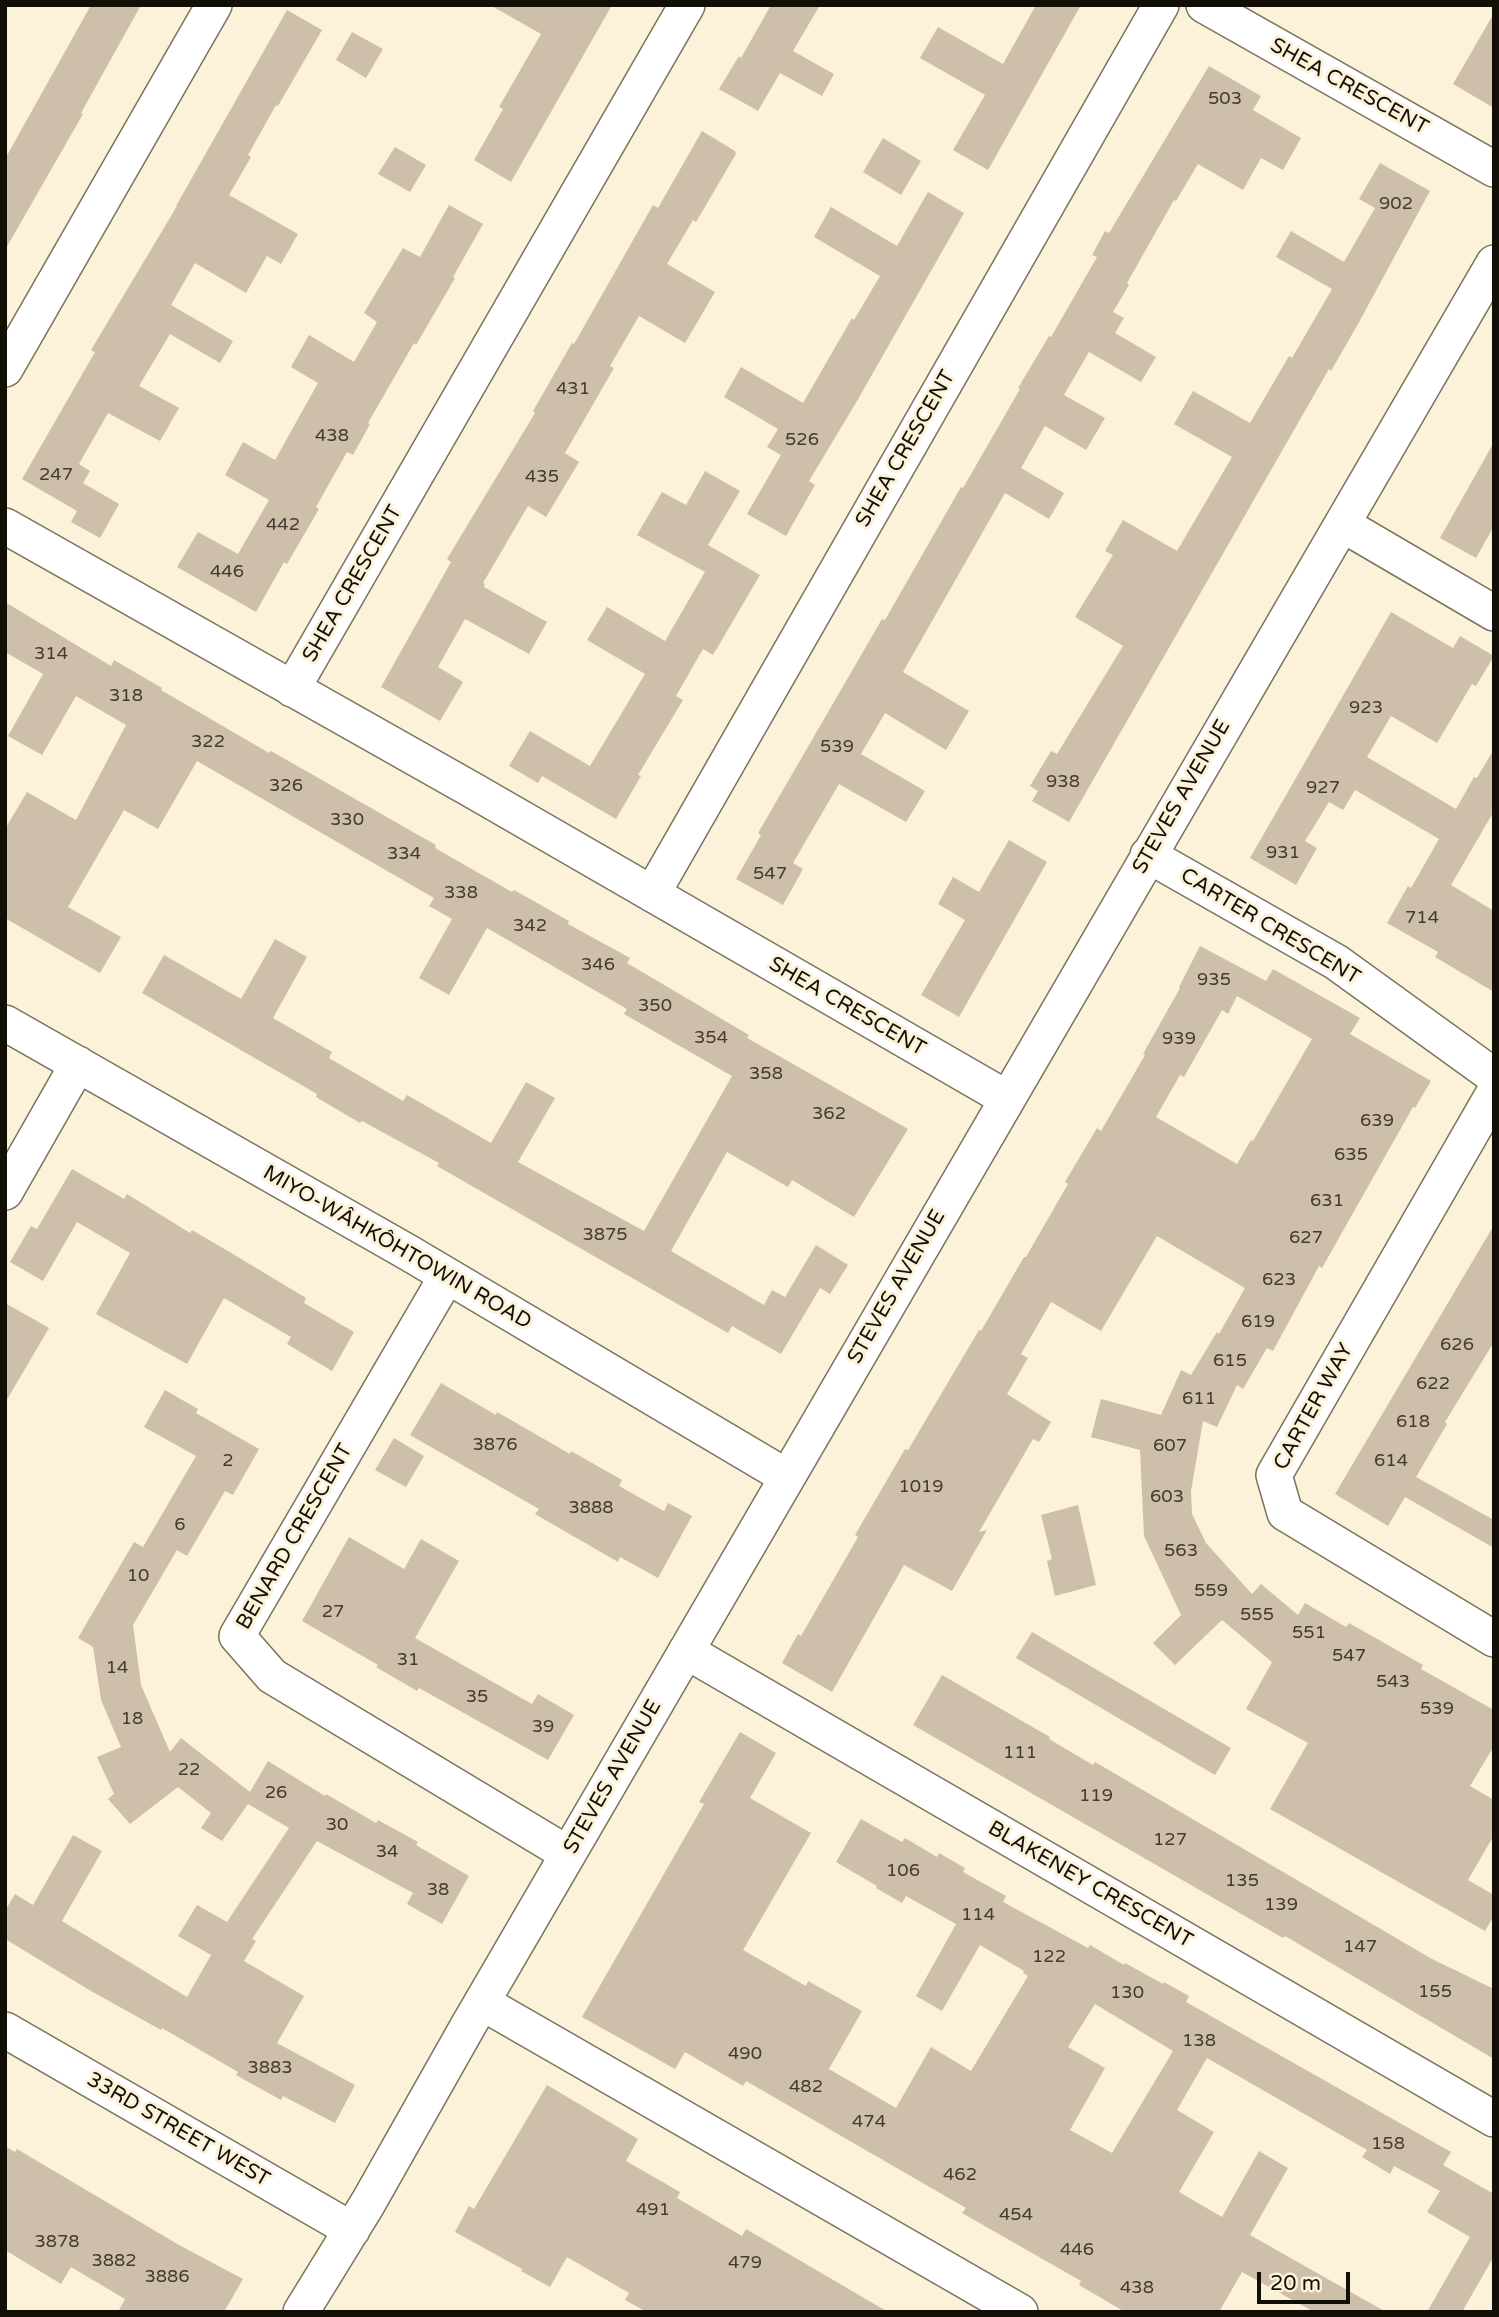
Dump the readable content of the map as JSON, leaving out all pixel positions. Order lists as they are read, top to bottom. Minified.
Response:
{"streets":{"street":["SHEA CRESCENT","STEVES AVENUE","CARTER CRESCENT","MIYO-WÂHKÔHTOWIN ROAD","CARTER WAY","BENARD CRESCENT","BLAKENEY CRESCENT","33RD STREET WEST"]},"crossings":[["SHEA CRESCENT","STEVES AVENUE"],["STEVES AVENUE","CARTER CRESCENT"],["STEVES AVENUE","MIYO-WÂHKÔHTOWIN ROAD"],["STEVES AVENUE","BENARD CRESCENT"],["STEVES AVENUE","BLAKENEY CRESCENT"],["STEVES AVENUE","33RD STREET WEST"],["MIYO-WÂHKÔHTOWIN ROAD","BENARD CRESCENT"]],"house_numbers":["503","902","431","438","526","247","435","442","446","314","318","923","322","539","938","326","927","330","931","334","547","338","714","342","346","935","350","354","939","358","362","639","635","631","3875","627","623","619","626","615","622","611","618","3876","607","2","614","1019","603","3888","6","563","10","559","27","555","551","547","31","14","543","35","539","18","39","111","22","26","119","30","127","34","106","135","38","139","114","147","122","155","130","138","490","3883","482","474","158","462","491","454","3878","446","3882","479","3886","438"],"scale_bar":"20 m"}
